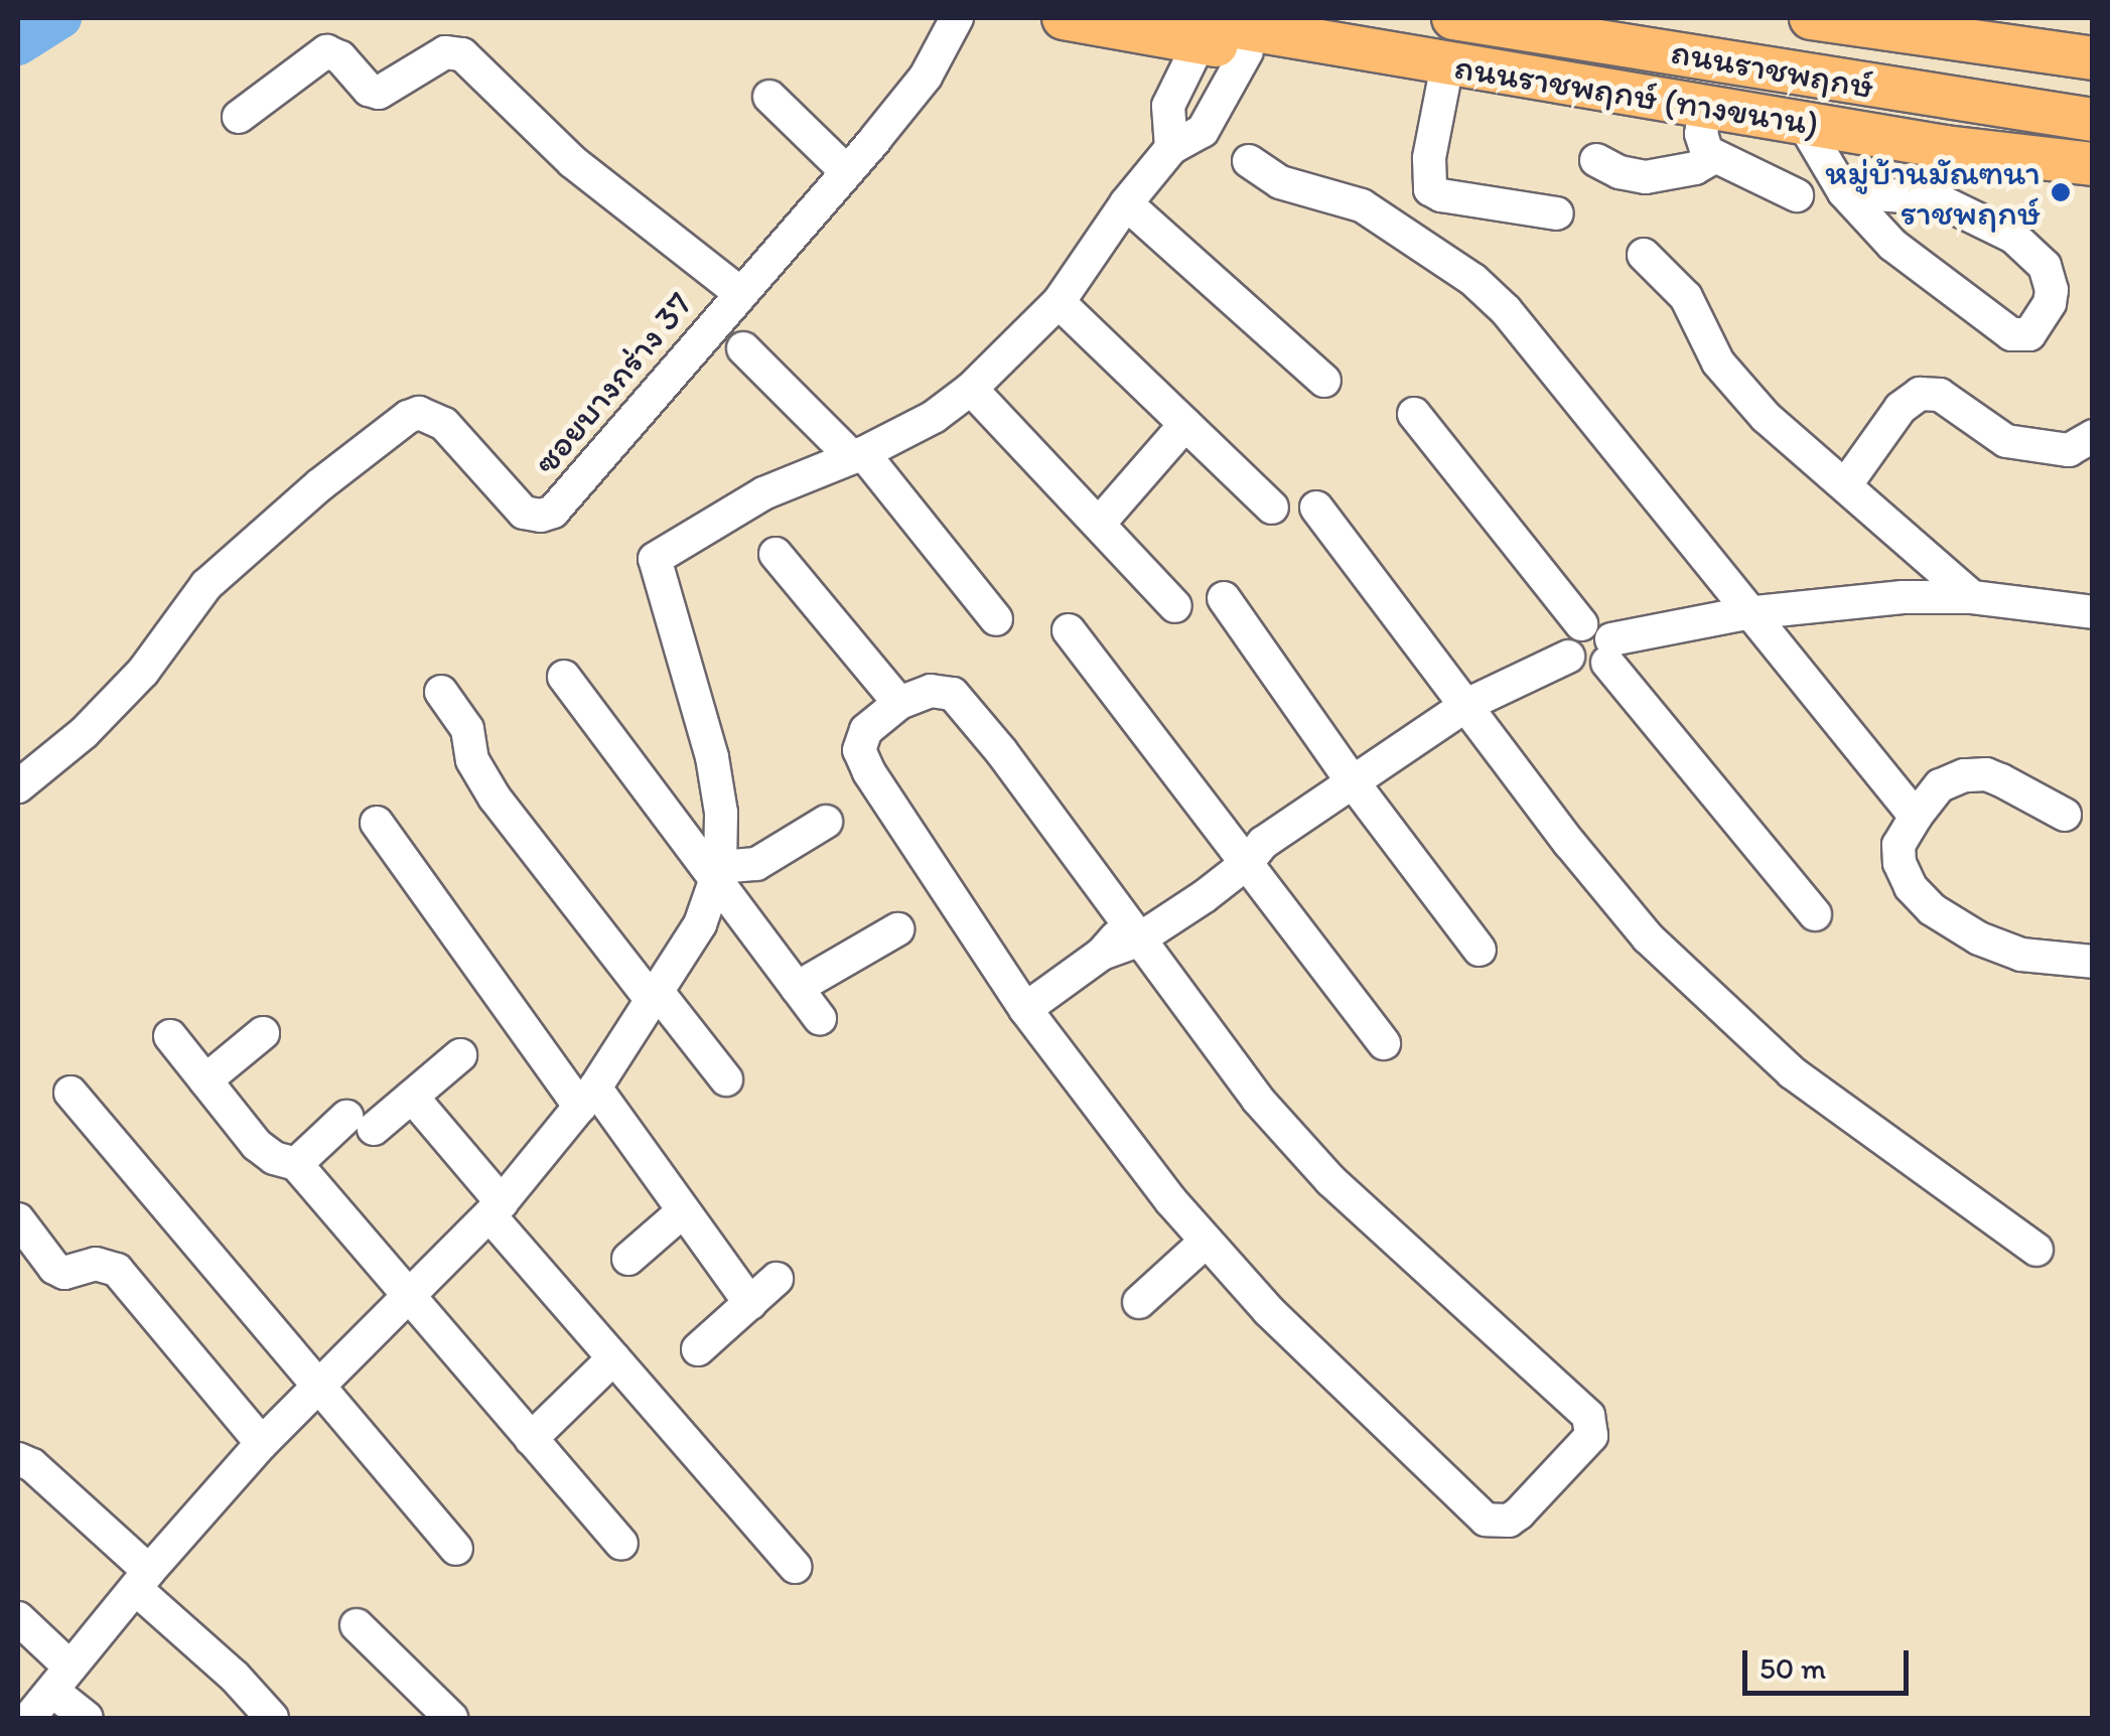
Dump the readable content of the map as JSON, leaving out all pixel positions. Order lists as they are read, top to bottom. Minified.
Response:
{"streets":{"main road":["ถนนราชพฤกษ์","ถนนราชพฤกษ์ (ทางขนาน)"],"street":["ซอยบางกร่าง 37"]},"places":["หมู่บ้านมัณฑนา ราชพฤกษ์"],"scale_bar":"50 m"}
